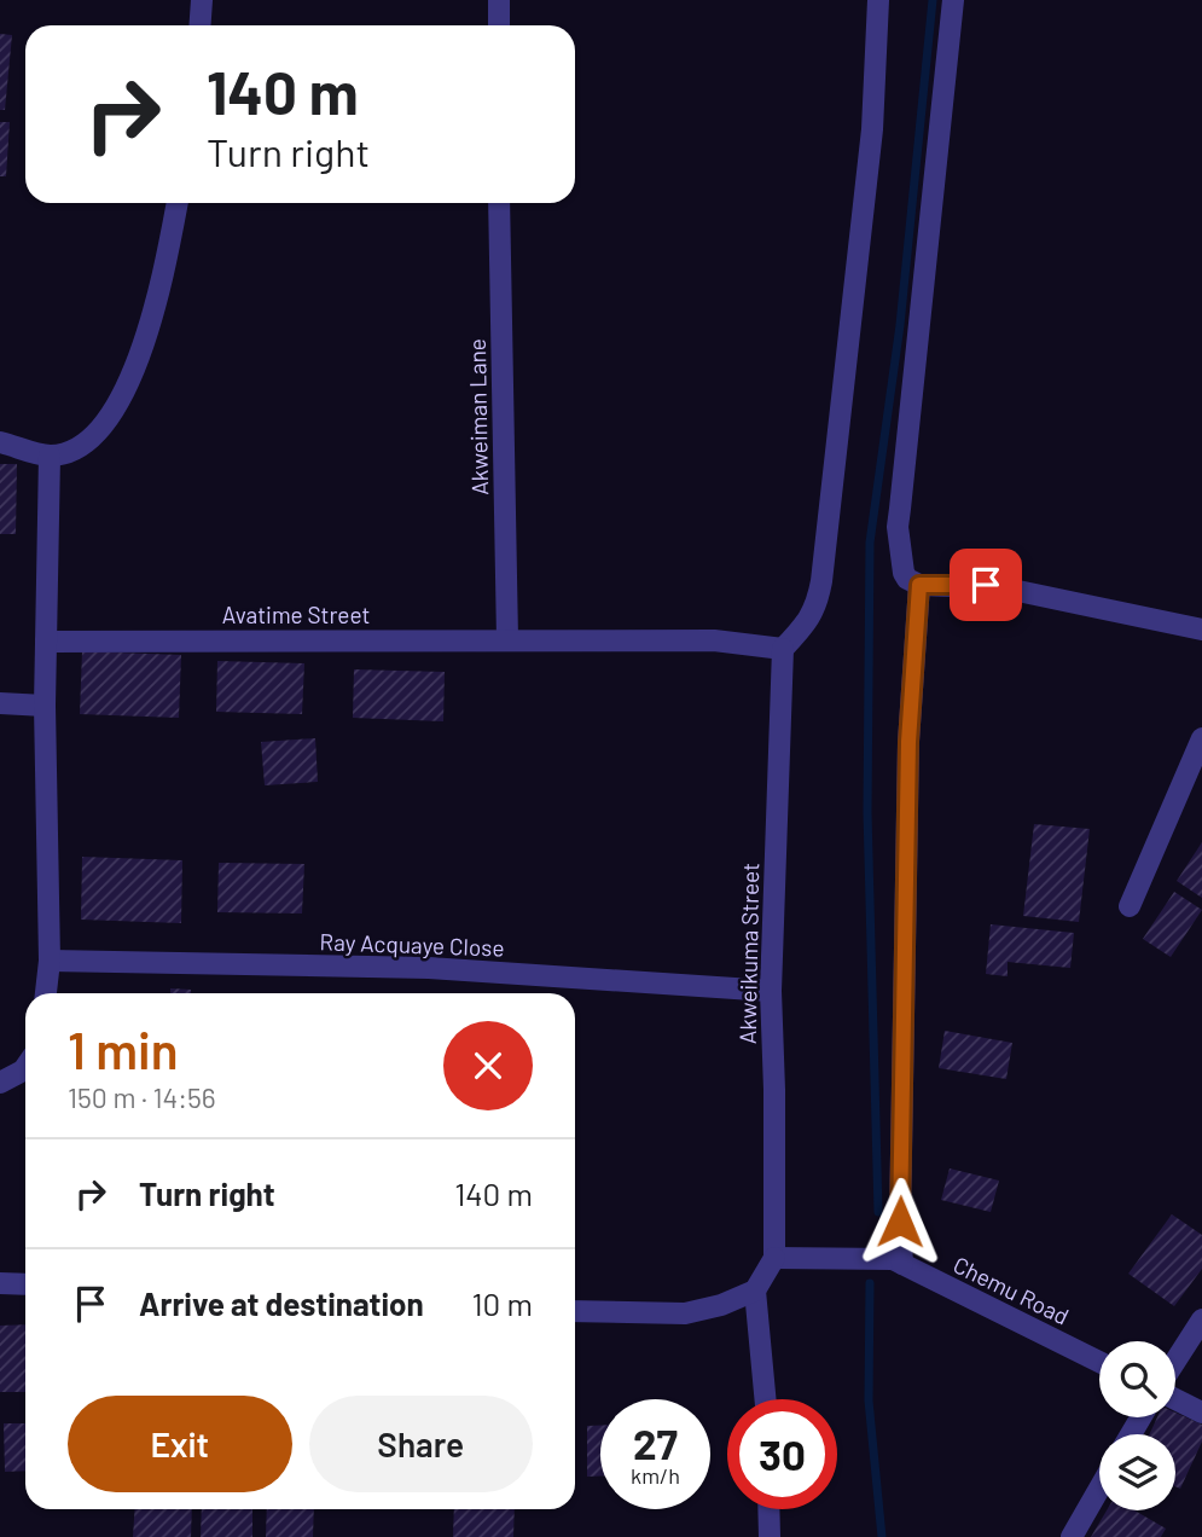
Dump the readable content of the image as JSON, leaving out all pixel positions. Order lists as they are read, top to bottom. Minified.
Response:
{"streets":{"street":["Akweiman Lane","Avatime Street","Ray Acquaye Close","Akweikuma Street","Chemu Road"]},"crossings":[["Akweiman Lane","Avatime Street"],["Avatime Street","Akweikuma Street"],["Ray Acquaye Close","Akweikuma Street"],["Akweikuma Street","Chemu Road"]],"page":{"turn":["140 m","Turn right"],"heading":["1 min","150 m · 14:56"],"list":[{"name":"Turn right","value":"140 m"},{"name":"Arrive at destination","value":"10 m"}],"buttons":["Exit","Share"],"speed":"27 km/h","limit":"30"}}
